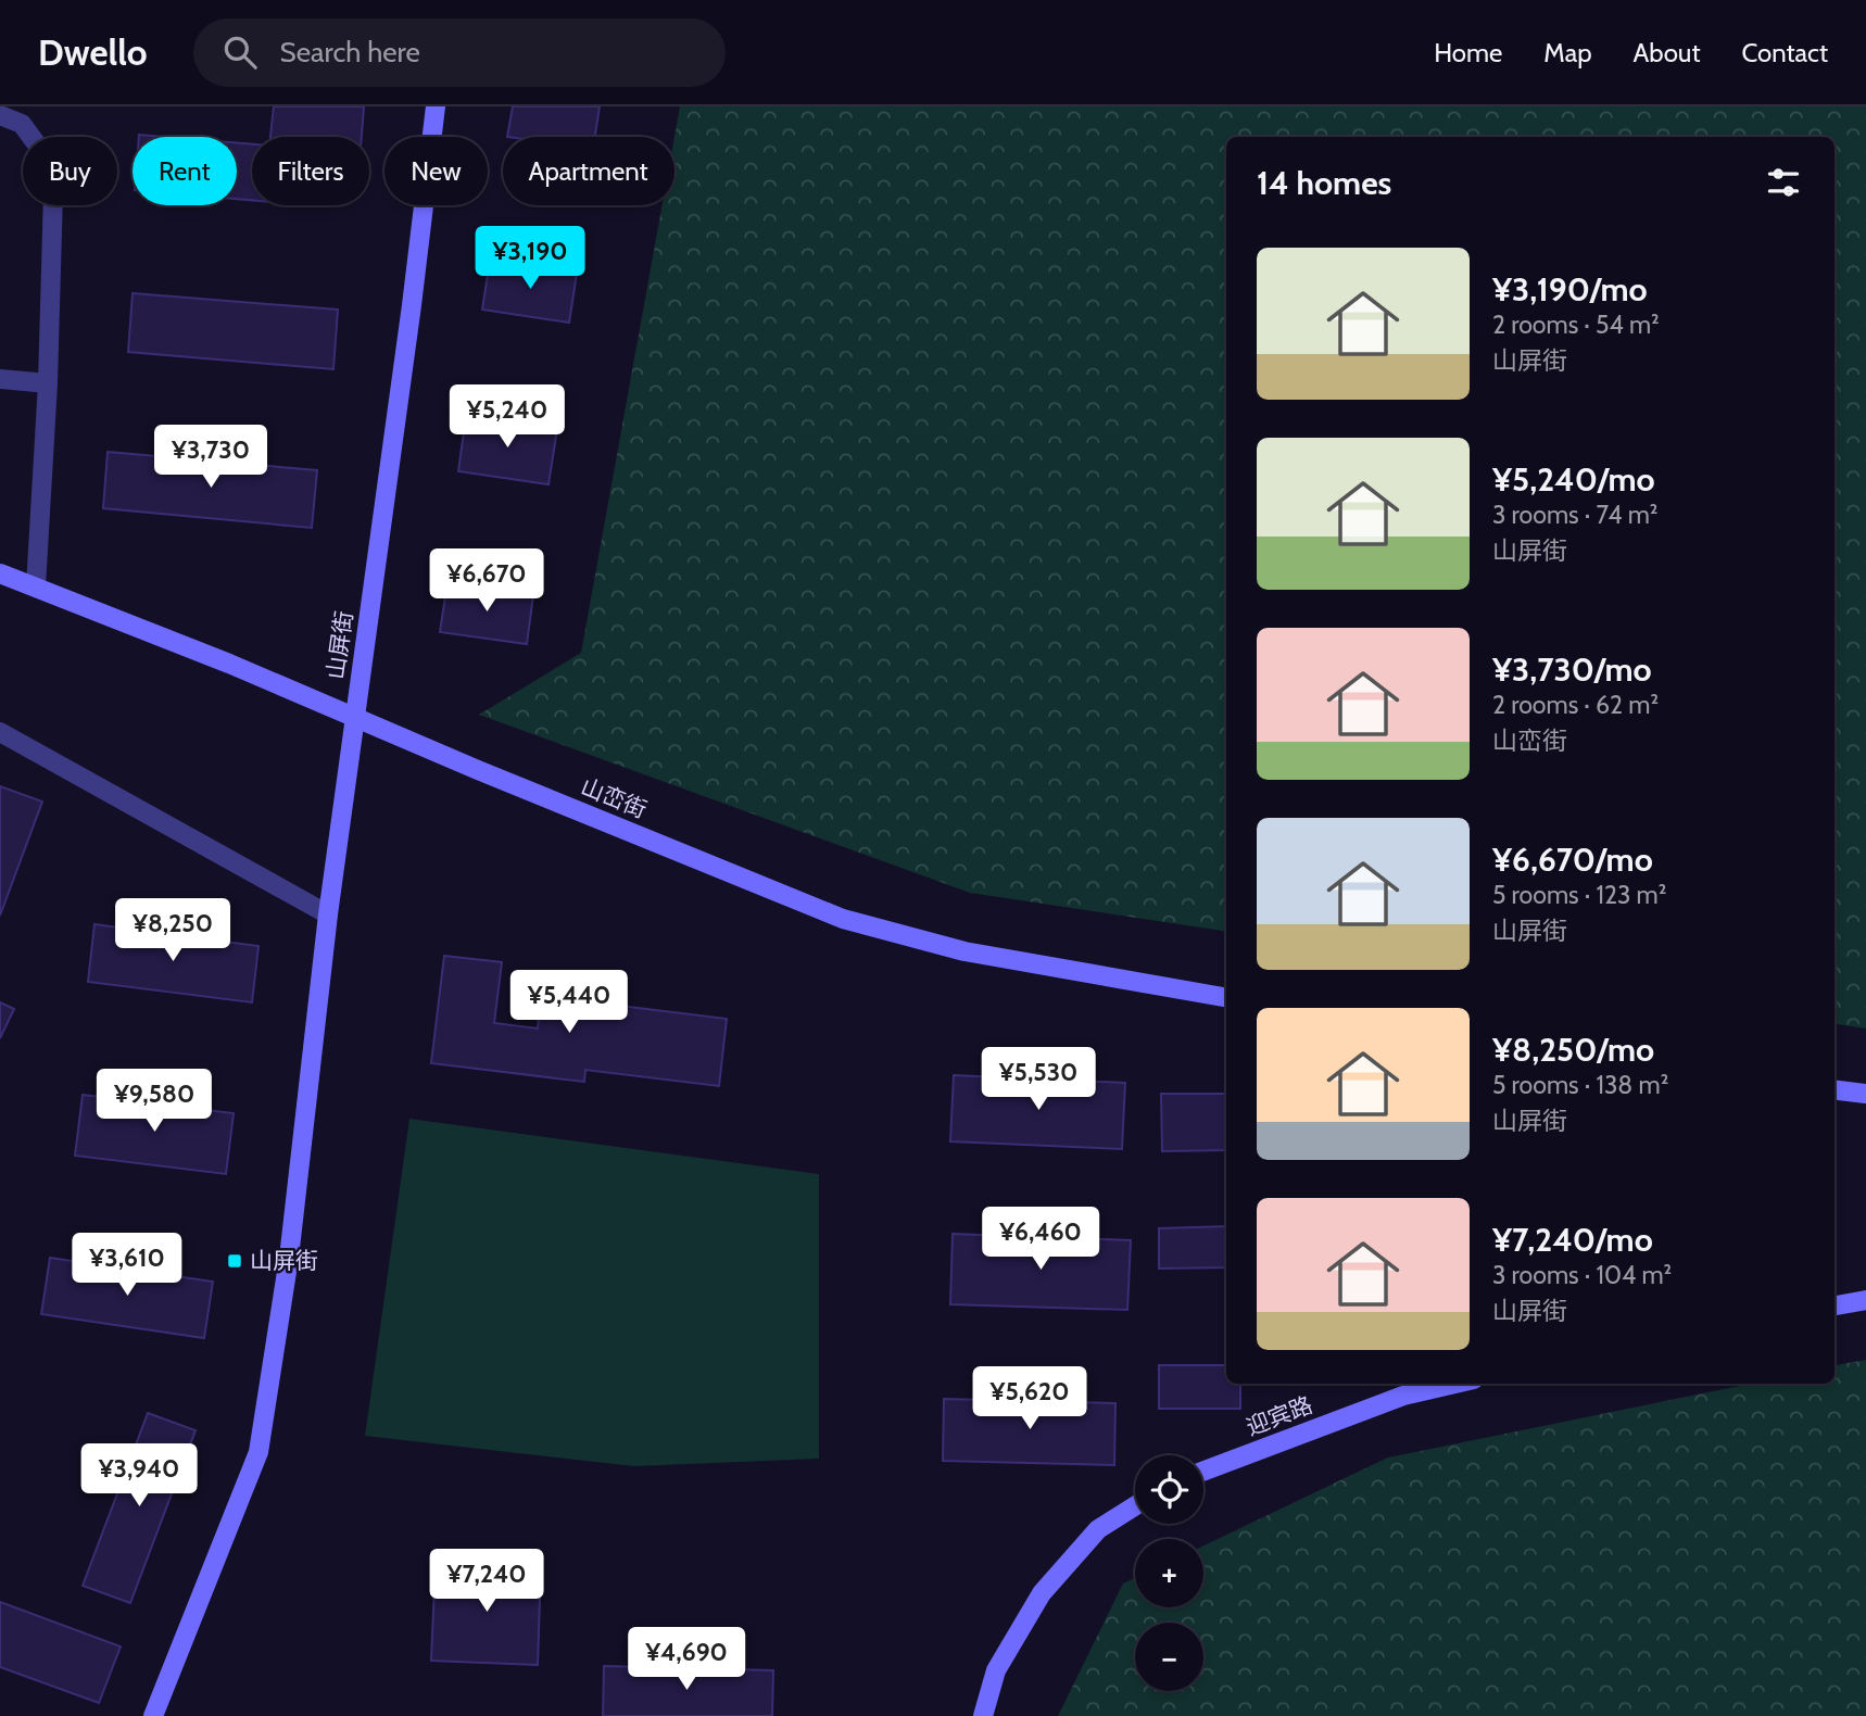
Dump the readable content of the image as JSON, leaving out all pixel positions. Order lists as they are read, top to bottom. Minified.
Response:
{"streets":{"street":["山屏街","山峦街","迎宾路"]},"places":{"transit":["山屏街"]},"page":{"header":"Dwello","search":"Search here","nav":["Home","Map","About","Contact"],"chip":["Buy","Rent","Filters","New","Apartment"],"heading":"14 homes","price":["¥3,190","¥5,240","¥3,730","¥6,670","¥8,250","¥5,440","¥5,530","¥9,580","¥6,460","¥3,610","¥5,620","¥3,940","¥7,240","¥4,690"],"list":[{"name":"¥3,190/mo","note":"2 rooms · 54 m² · 山屏街"},{"name":"¥5,240/mo","note":"3 rooms · 74 m² · 山屏街"},{"name":"¥3,730/mo","note":"2 rooms · 62 m² · 山峦街"},{"name":"¥6,670/mo","note":"5 rooms · 123 m² · 山屏街"},{"name":"¥8,250/mo","note":"5 rooms · 138 m² · 山屏街"},{"name":"¥7,240/mo","note":"3 rooms · 104 m² · 山屏街"}],"map_buttons":["+","−"]}}
